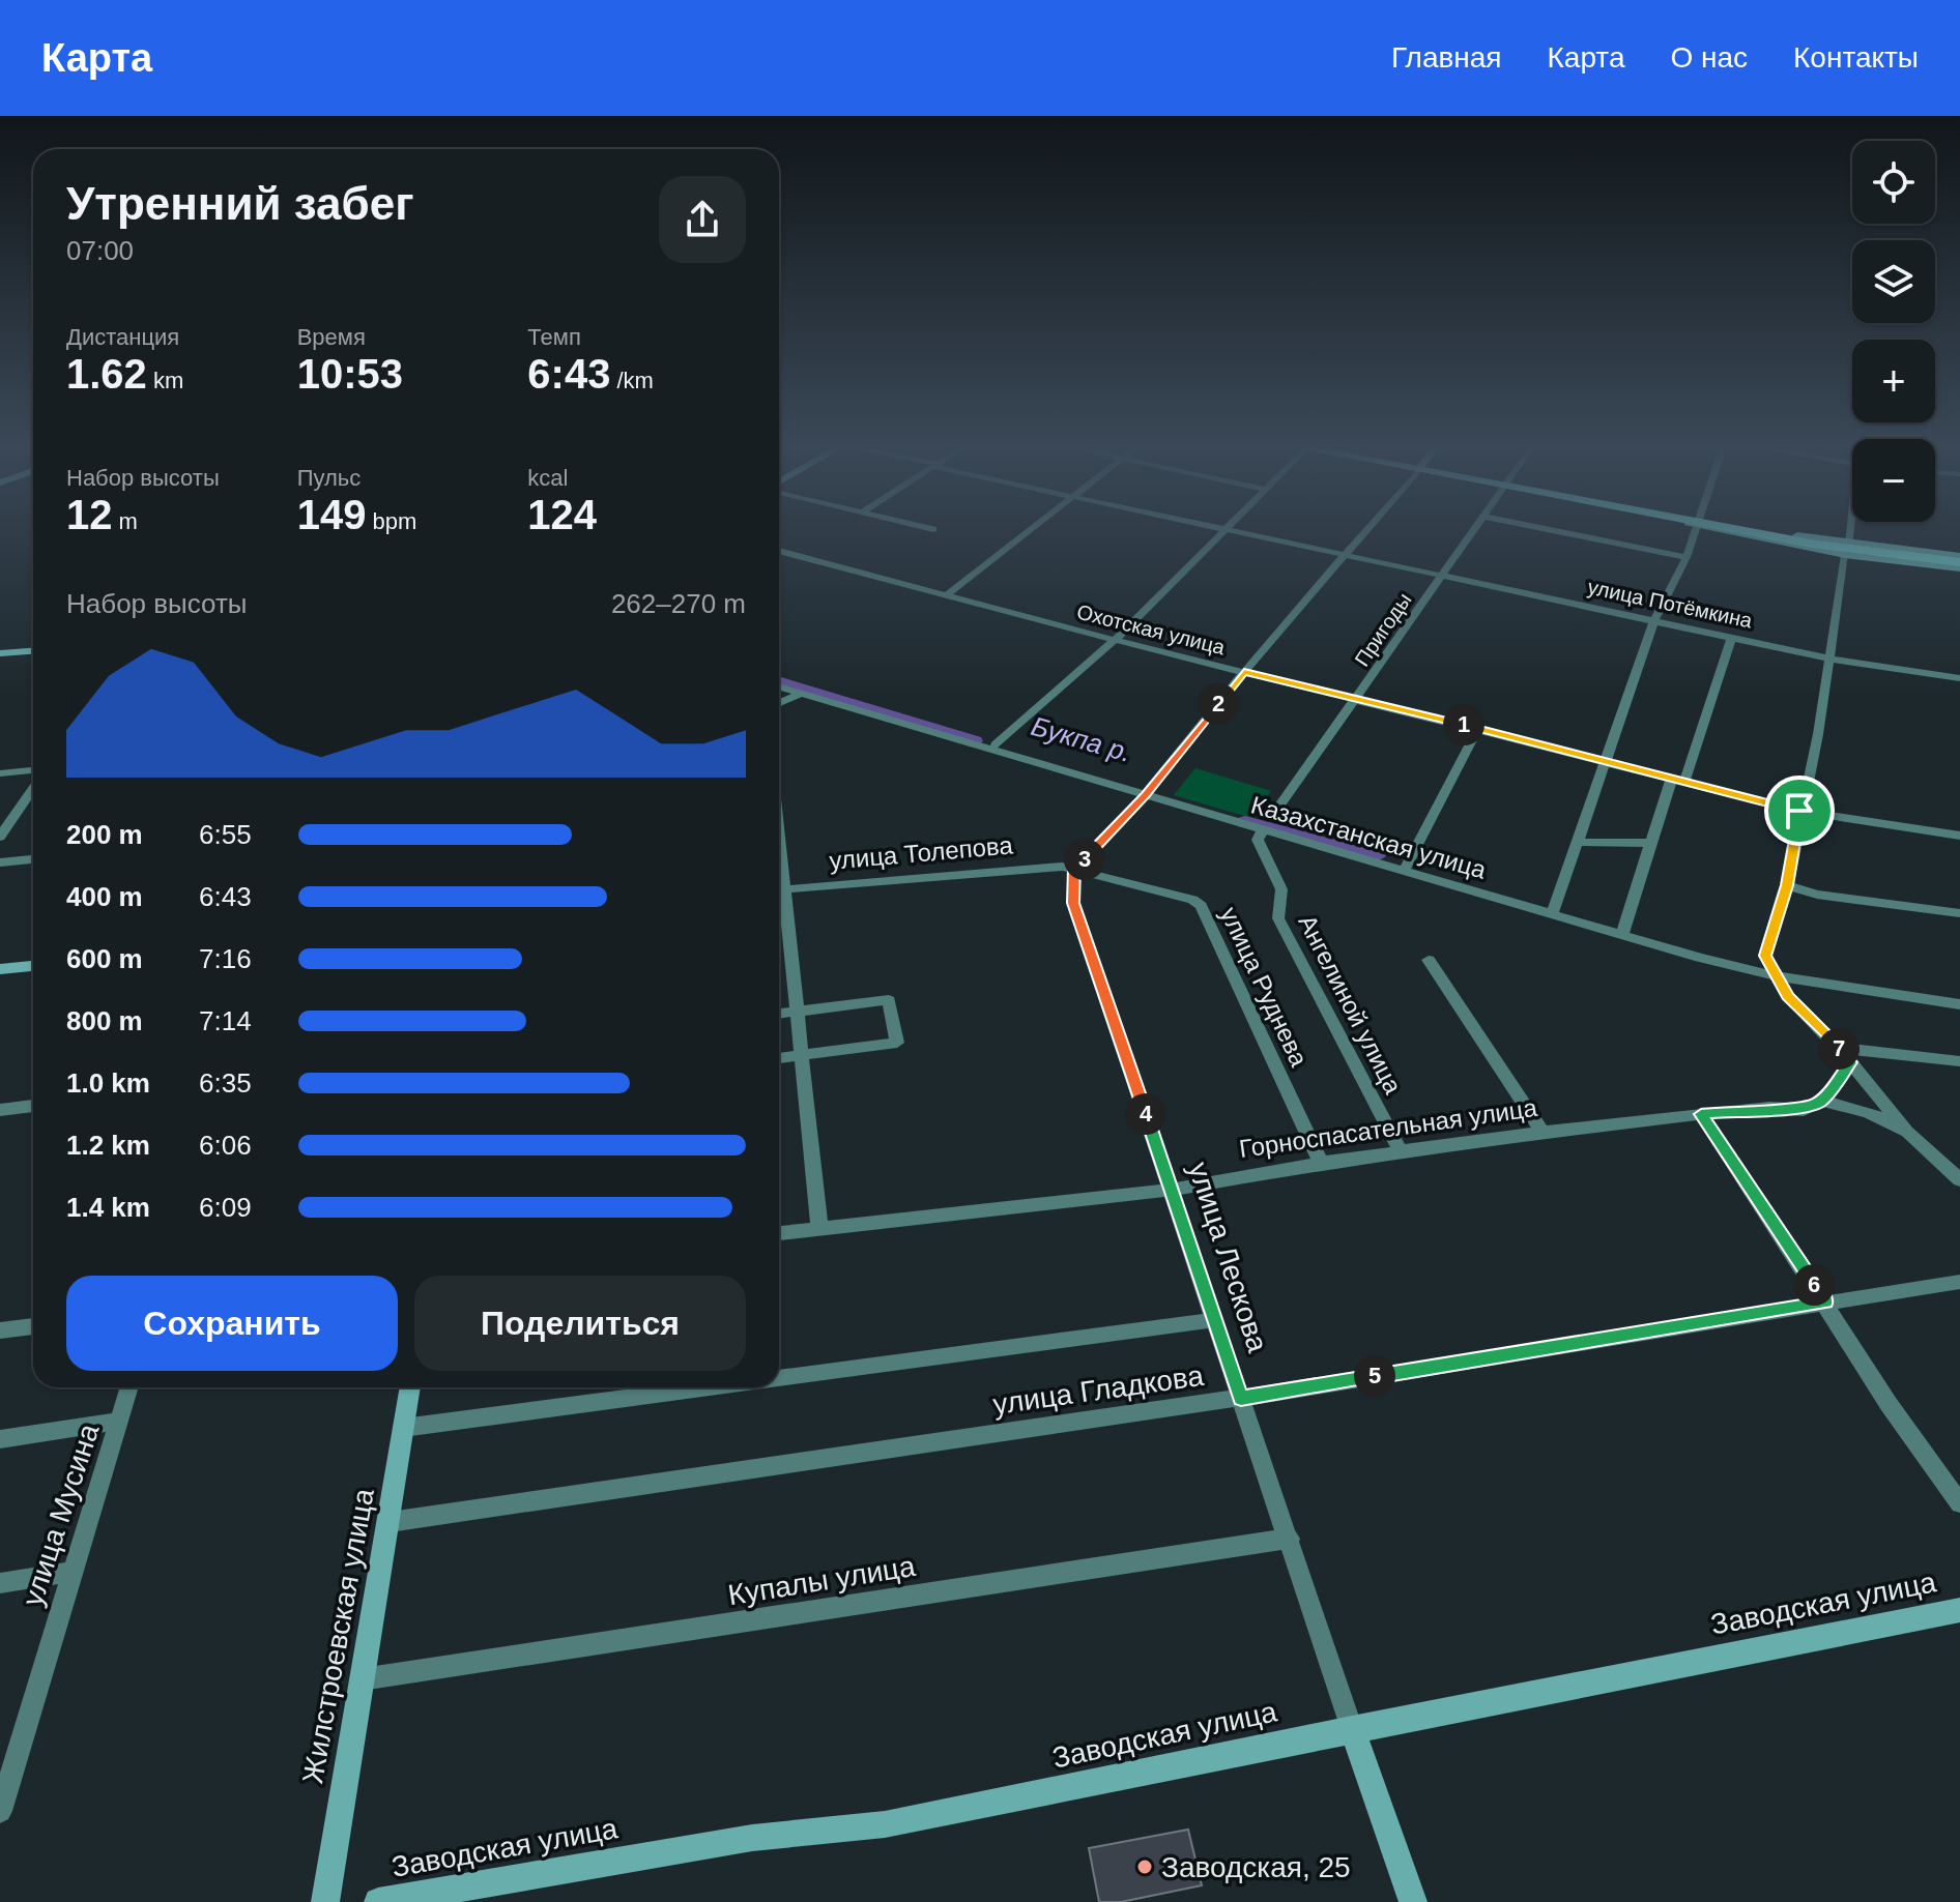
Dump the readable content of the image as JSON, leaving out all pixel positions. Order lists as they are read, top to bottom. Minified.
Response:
{"streets":{"street":["улица Потёмкина","Охотская улица","Пригоды","Казахстанская улица","улица Толепова","улица Руднева","Ангелиной улица","Горноспасательная улица","улица Лескова","улица Гладкова","улица Мусина","Купалы улица","Заводская улица","Жилстроевская улица"]},"crossings":[["улица Потёмкина","Пригоды"],["Охотская улица","Пригоды"],["Казахстанская улица","Ангелиной улица"],["улица Толепова","улица Руднева"],["улица Толепова","улица Лескова"],["улица Руднева","Горноспасательная улица"],["улица Руднева","улица Лескова"],["Ангелиной улица","Горноспасательная улица"],["Горноспасательная улица","улица Лескова"],["улица Лескова","улица Гладкова"],["улица Лескова","Купалы улица"],["улица Лескова","Заводская улица"],["улица Гладкова","Жилстроевская улица"],["Купалы улица","Жилстроевская улица"]],"water":["Букпа р."],"places":["Заводская, 25"],"page":{"header":"Карта","nav":["Главная","Карта","О нас","Контакты"],"map_buttons":["+","−"],"heading":["Утренний забег","07:00"],"stats":[["Дистанция","1.62 km"],["Время","10:53"],["Темп","6:43 /km"],["Набор высоты","12 m"],["Пульс","149 bpm"],["kcal","124"]],"chart":["Набор высоты","262–270 m"],"pins":["2","1","3","7","4","6","5"],"list":[{"name":"200 m","note":"6:55"},{"name":"400 m","note":"6:43"},{"name":"600 m","note":"7:16"},{"name":"800 m","note":"7:14"},{"name":"1.0 km","note":"6:35"},{"name":"1.2 km","note":"6:06"},{"name":"1.4 km","note":"6:09"}],"buttons":["Сохранить","Поделиться"]}}
